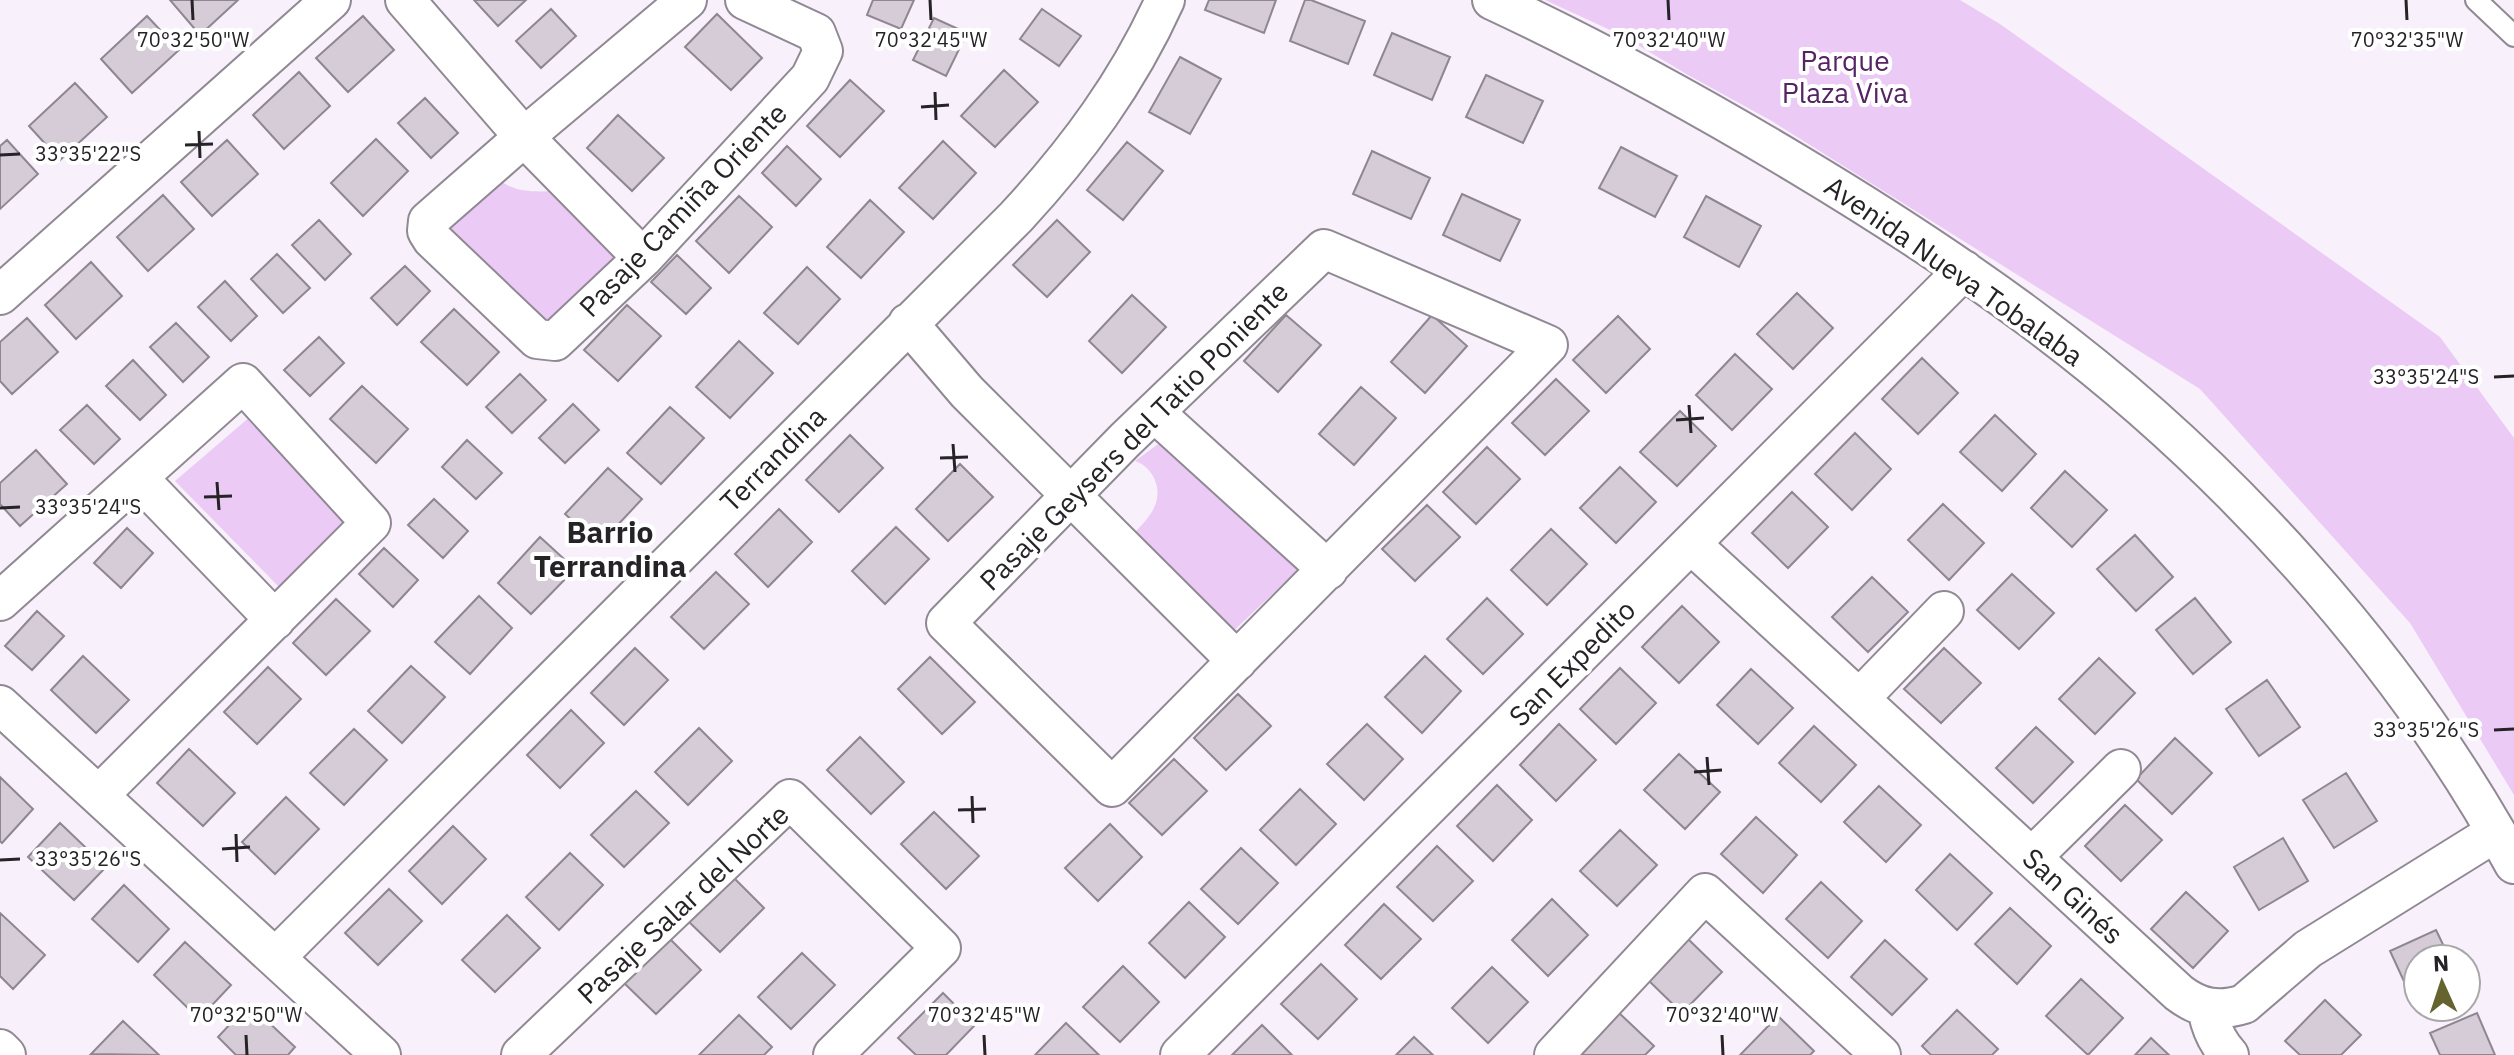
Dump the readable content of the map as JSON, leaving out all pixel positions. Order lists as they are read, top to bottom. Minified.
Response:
{"streets":{"street":["Pasaje Camiña Oriente","Avenida Nueva Tobalaba","Pasaje Geysers del Tatio Poniente","Terrandina","San Expedito","San Ginés","Pasaje Salar del Norte"]},"crossings":[["Avenida Nueva Tobalaba","San Expedito"],["San Expedito","San Ginés"]],"districts":["Barrio Terrandina"],"parks":["Parque Plaza Viva"],"north":"top","coordinates":["70°32'50\"W","70°32'45\"W","70°32'40\"W","70°32'35\"W","33°35'22\"S","33°35'24\"S","33°35'26\"S"]}
